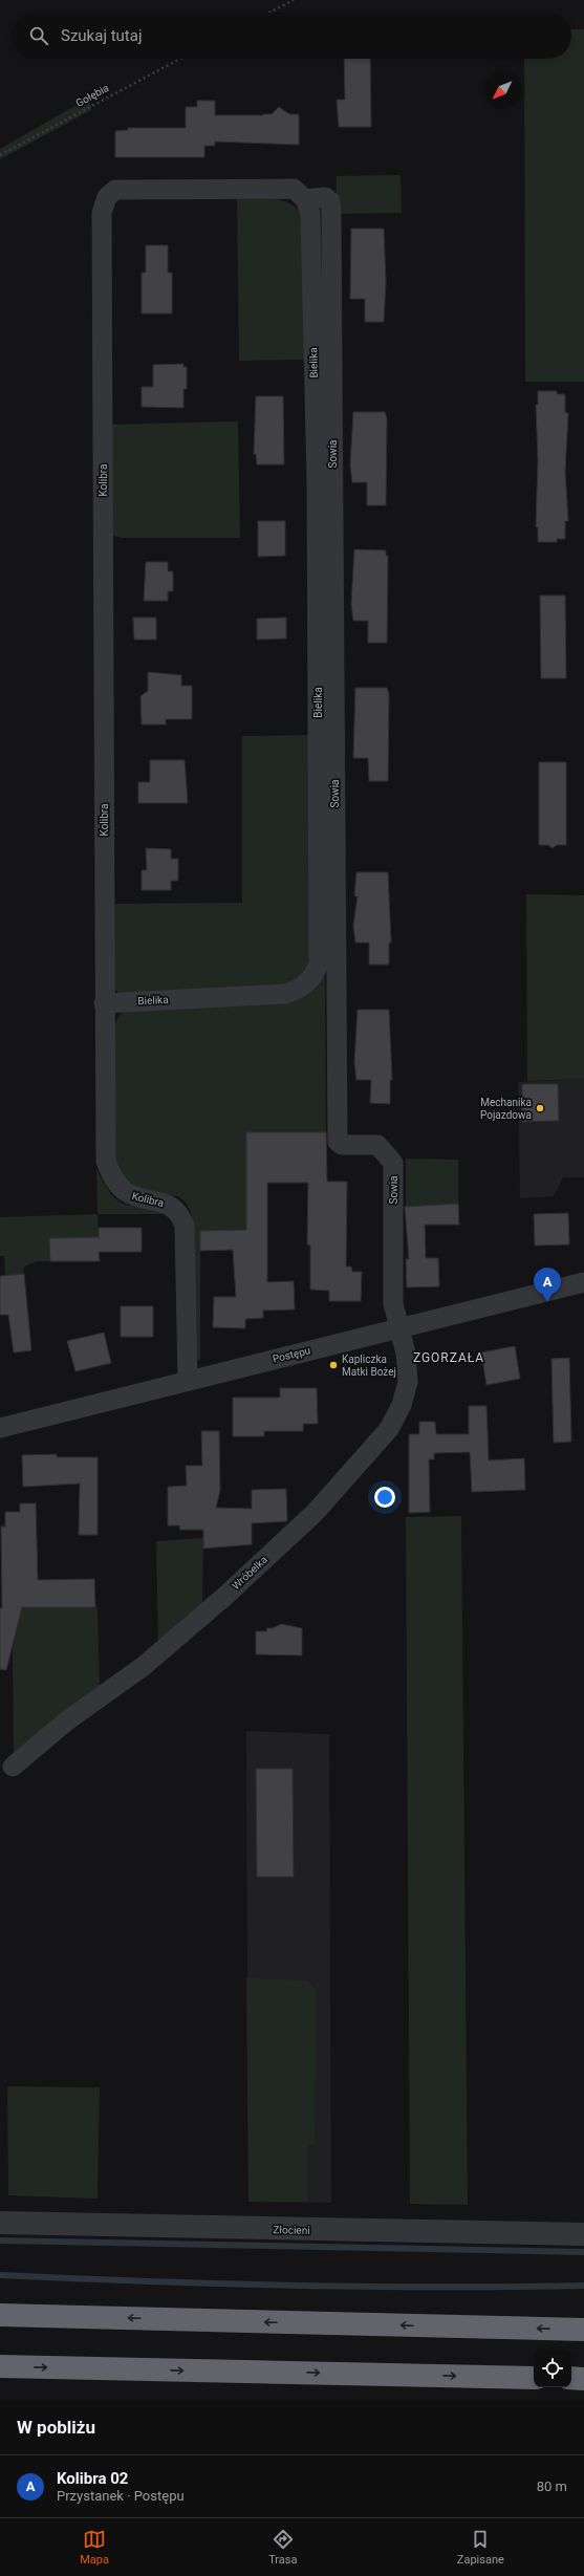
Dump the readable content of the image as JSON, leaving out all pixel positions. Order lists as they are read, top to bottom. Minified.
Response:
{"streets":{"street":["Bielika","Sowia","Kolibra","Postępu","Wróbelka","Złocieni"],"path":["Gołębia"]},"crossings":[["Bielika","Sowia"],["Bielika","Kolibra"],["Sowia","Kolibra"],["Sowia","Postępu"],["Sowia","Wróbelka"],["Kolibra","Postępu"],["Postępu","Wróbelka"]],"districts":["ZGORZAŁA"],"places":["Mechanika Pojazdowa","Kapliczka Matki Bożej"],"north":"bottom left","page":{"search":"Szukaj tutaj","pins":"A","heading":"W pobliżu","list":[{"mark":"A","name":"Kolibra 02","note":"Przystanek · Postępu","value":"80 m"}],"nav":["Mapa","Trasa","Zapisane"]}}
